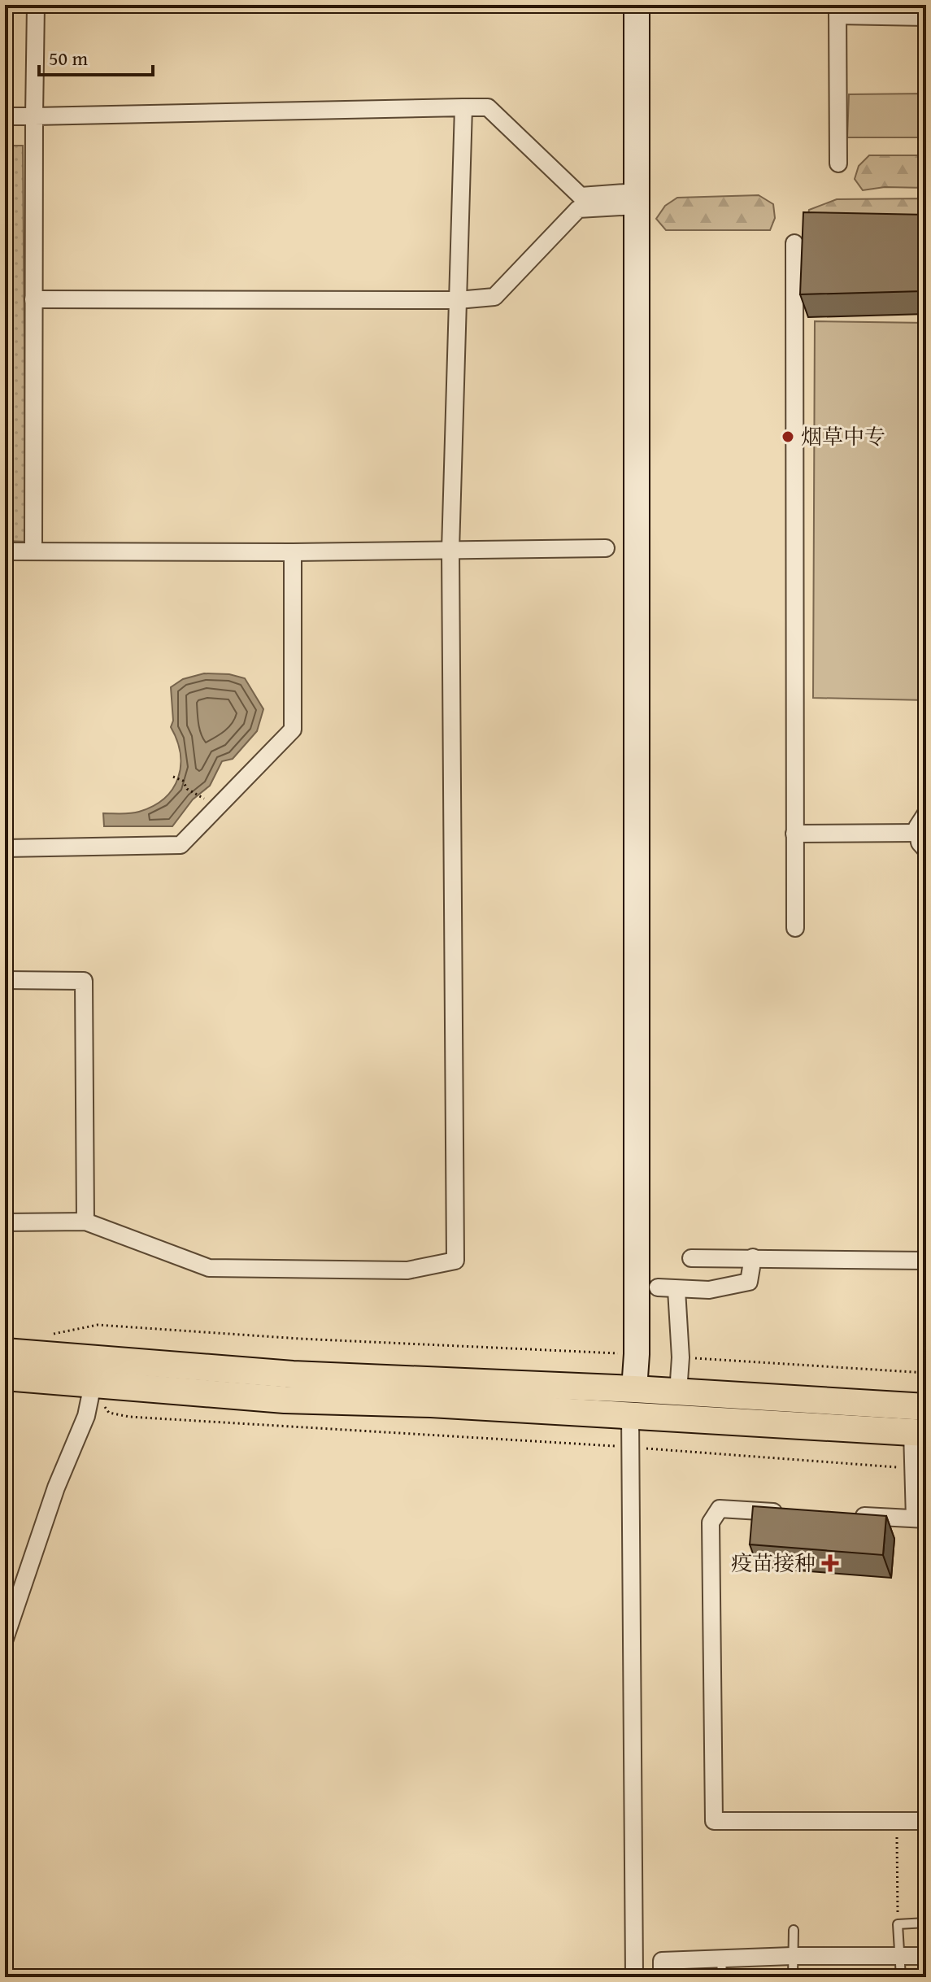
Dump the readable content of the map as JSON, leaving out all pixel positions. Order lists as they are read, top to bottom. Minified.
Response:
{"places":{"other":["烟草中专"],"health":["疫苗接种"]},"scale_bar":"50 m"}
